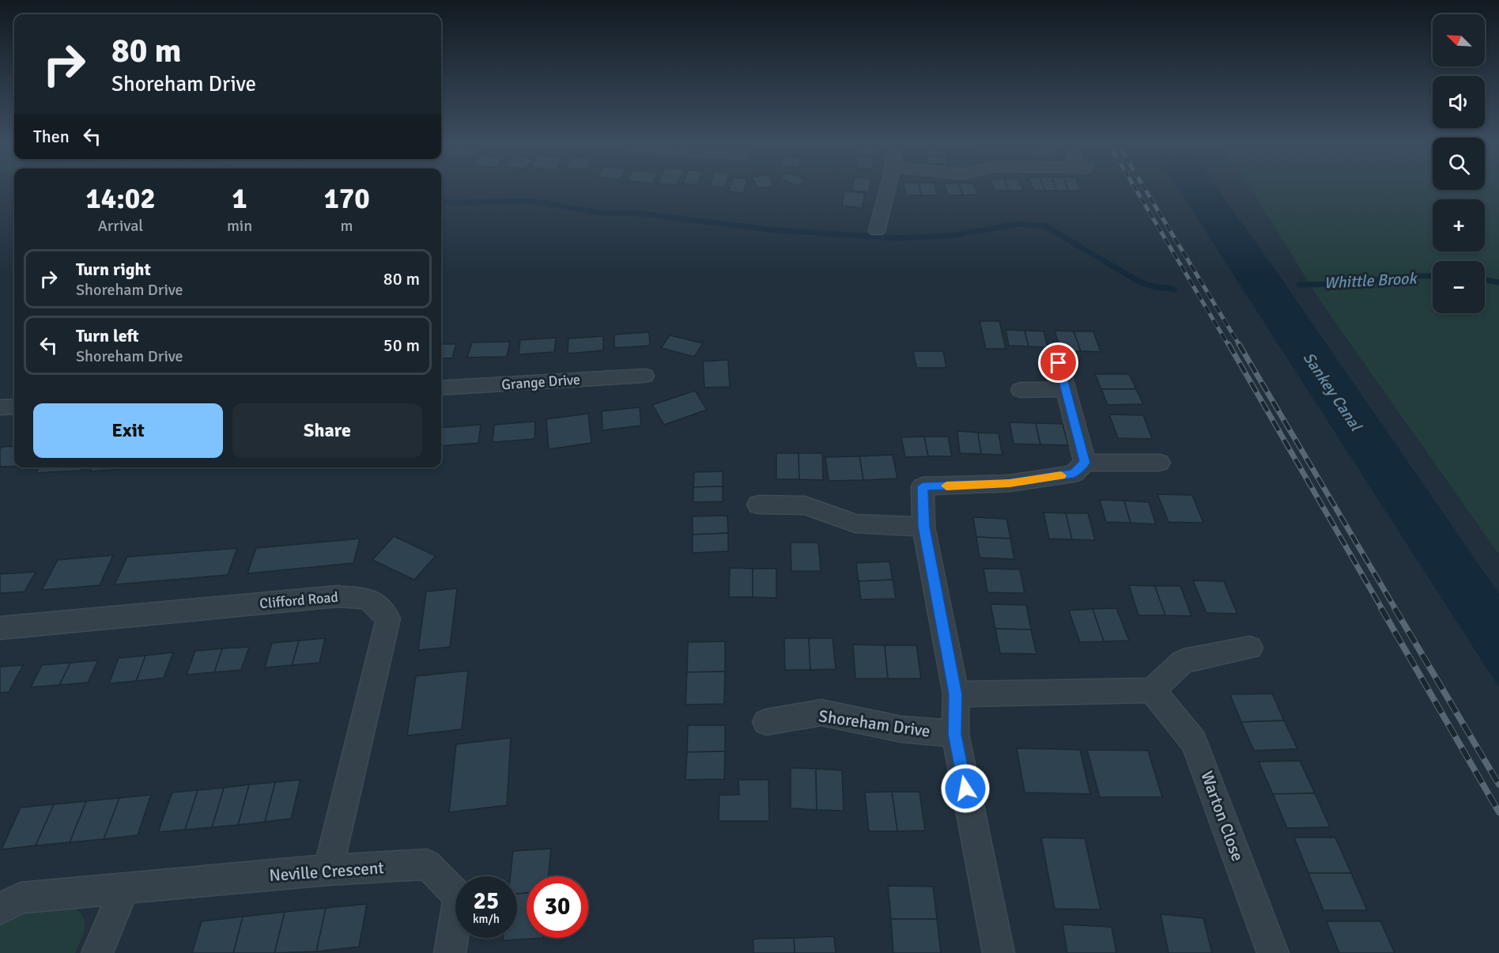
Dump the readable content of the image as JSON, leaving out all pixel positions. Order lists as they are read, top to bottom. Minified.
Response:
{"streets":{"street":["Grange Drive","Clifford Road","Shoreham Drive","Warton Close","Neville Crescent"]},"crossings":[["Clifford Road","Neville Crescent"]],"water":["Whittle Brook","Sankey Canal"],"north":"top left","page":{"map_buttons":["+","−"],"turn":["80 m","Shoreham Drive"],"then":"Then","eta":["14:02","Arrival","1","min","170","m"],"list":[{"name":"Turn right","note":"Shoreham Drive","value":"80 m"},{"name":"Turn left","note":"Shoreham Drive","value":"50 m"}],"buttons":["Exit","Share"],"speed":"25 km/h","limit":"30"}}
